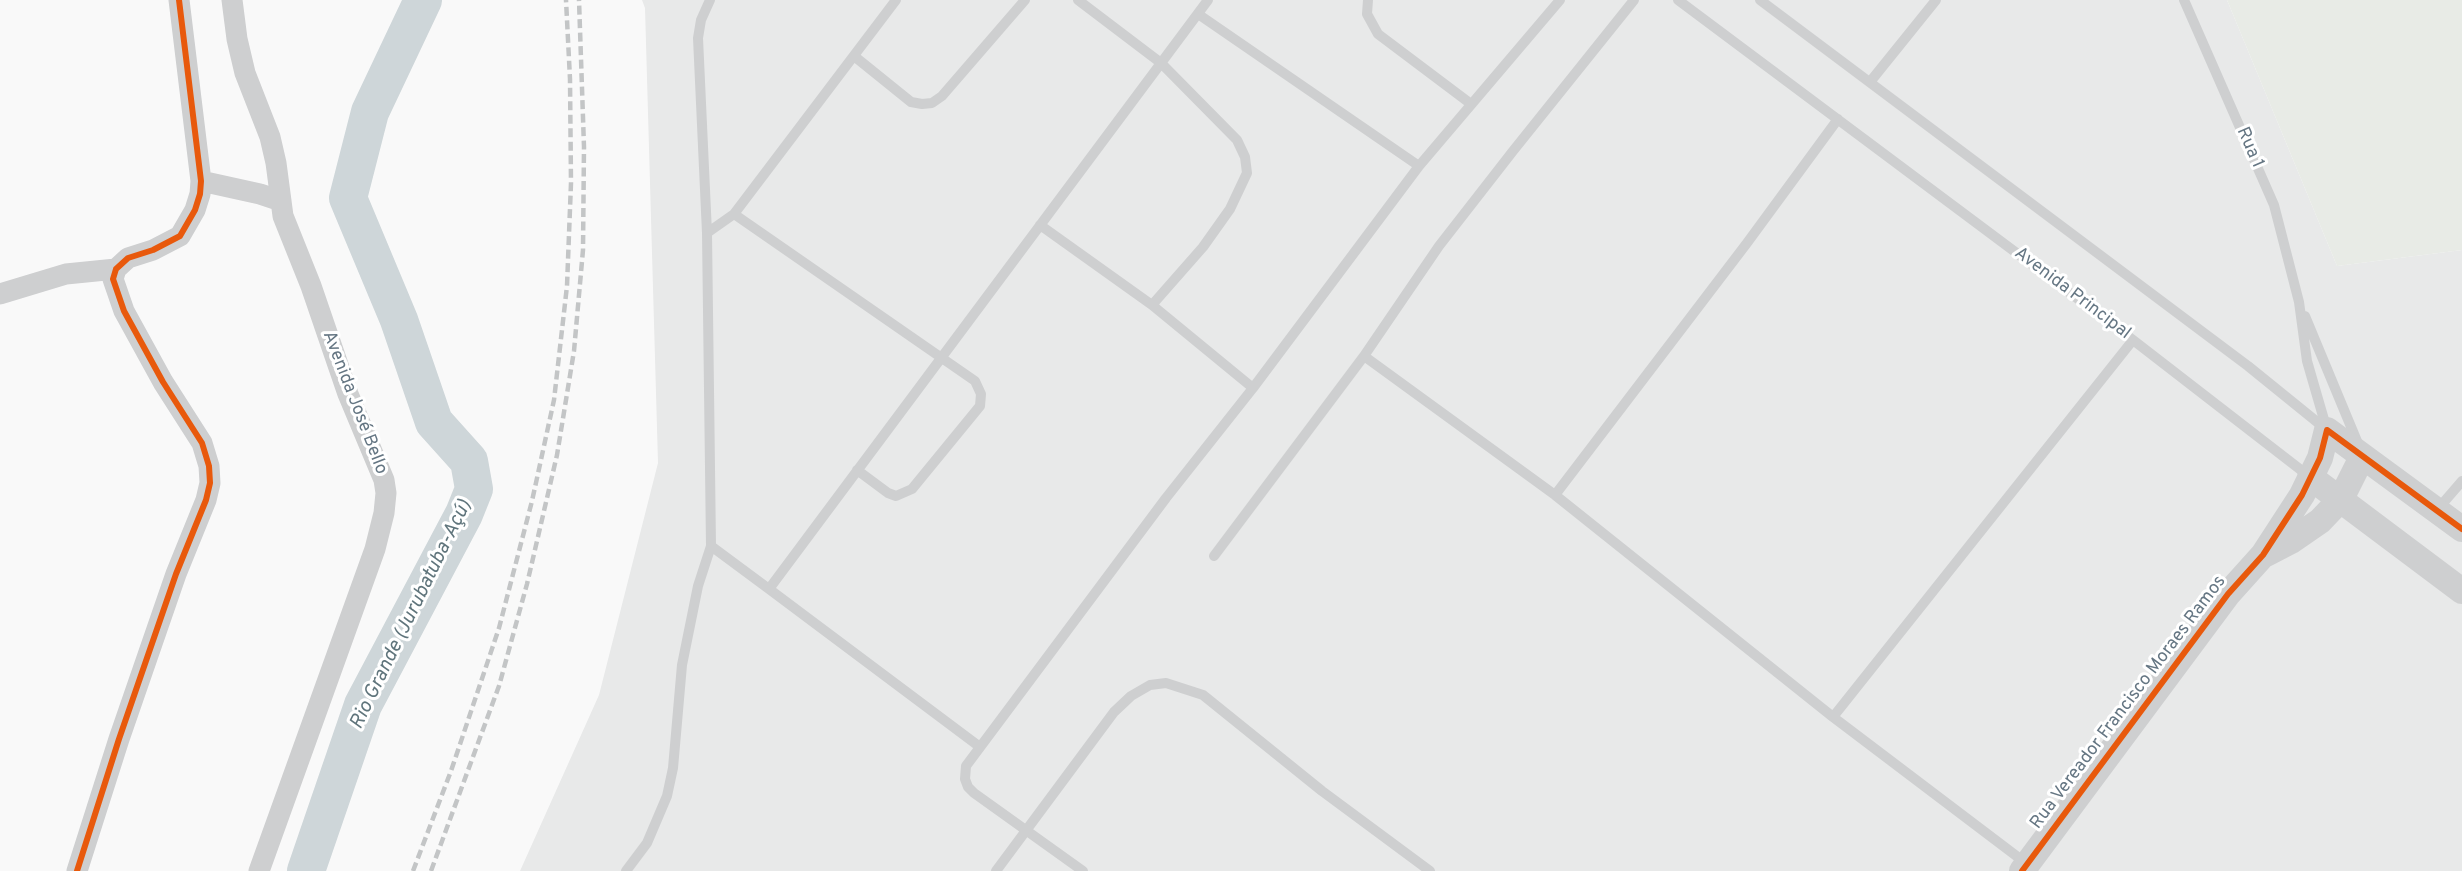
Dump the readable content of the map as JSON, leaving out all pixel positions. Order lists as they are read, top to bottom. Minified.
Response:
{"streets":{"street":["Avenida Principal","Avenida José Bello","Rua Vereador Francisco Moraes Ramos"],"lane":["Rua 1"]},"water":["Rio Grande (Jurubatuba-Açú)"]}
